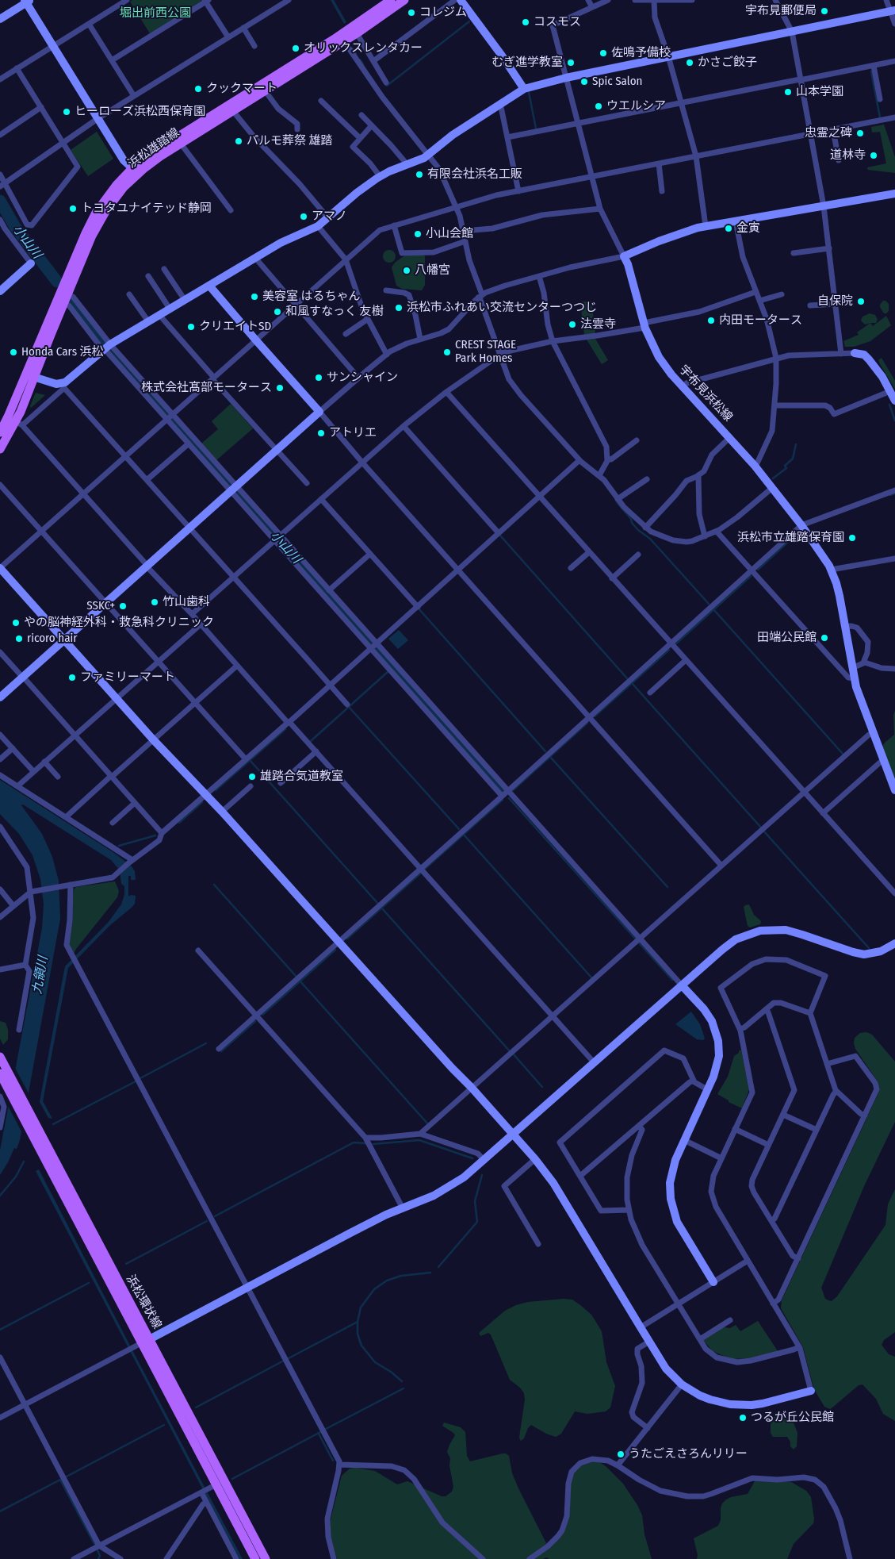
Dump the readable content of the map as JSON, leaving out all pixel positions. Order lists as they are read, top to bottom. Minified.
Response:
{"streets":{"main road":["浜松雄踏線","浜松環状線"],"street":["宇布見浜松線"]},"water":["小山川","九領川"],"parks":["堀出前西公園"],"places":["宇布見郵便局","コレジム","コスモス","オリックスレンタカー","佐鳴予備校","むぎ進学教室","かさご餃子","Spic Salon","クックマート","山本学園","ウエルシア","ヒーローズ浜松西保育園","忠霊之碑","パルモ葬祭 雄踏","道林寺","有限会社浜名工販","トヨタユナイテッド静岡","アマノ","金寅","小山会館","八幡宮","美容室 はるちゃん","自保院","浜松市ふれあい交流センターつつじ","和風すなっく 友樹","内田モータース","法雲寺","クリエイトSD","Honda Cars 浜松","CREST STAGE Park Homes","サンシャイン","株式会社髙部モータース","アトリエ","浜松市立雄踏保育園","竹山歯科","SSKC+","やの脳神経外科・救急科クリニック","田端公民館","ricoro hair","ファミリーマート","雄踏合気道教室","つるが丘公民館","うたごえさろんリリー"]}
